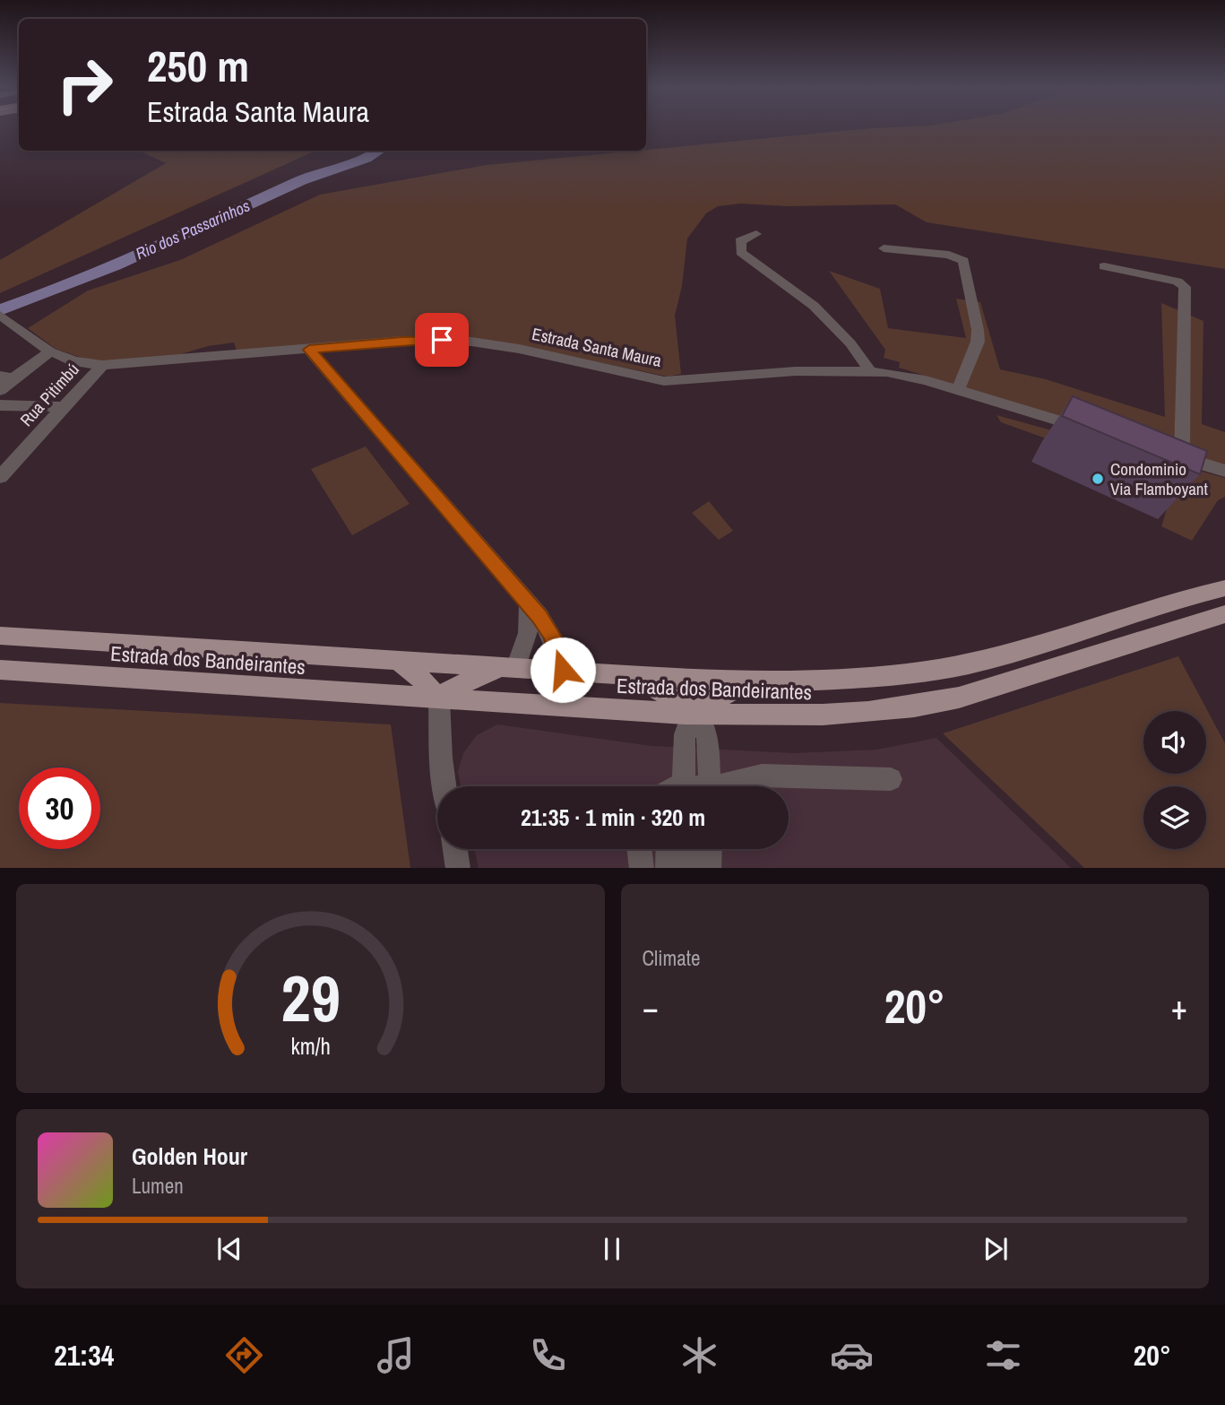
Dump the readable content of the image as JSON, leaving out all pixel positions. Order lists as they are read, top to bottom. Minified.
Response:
{"streets":{"main road":["Estrada dos Bandeirantes"],"street":["Estrada Santa Maura","Rua Pitimbú"]},"crossings":[["Estrada Santa Maura","Rua Pitimbú"]],"water":["Rio dos Passarinhos"],"places":["Condominio Via Flamboyant"],"page":{"turn":["250 m","Estrada Santa Maura"],"limit":"30","trip":"21:35 · 1 min · 320 m","tile":"Climate","heat":["−","20°","+"],"song":["Golden Hour","Lumen"],"tabs":["21:34","20°"],"gauge":["29","km/h"]}}
